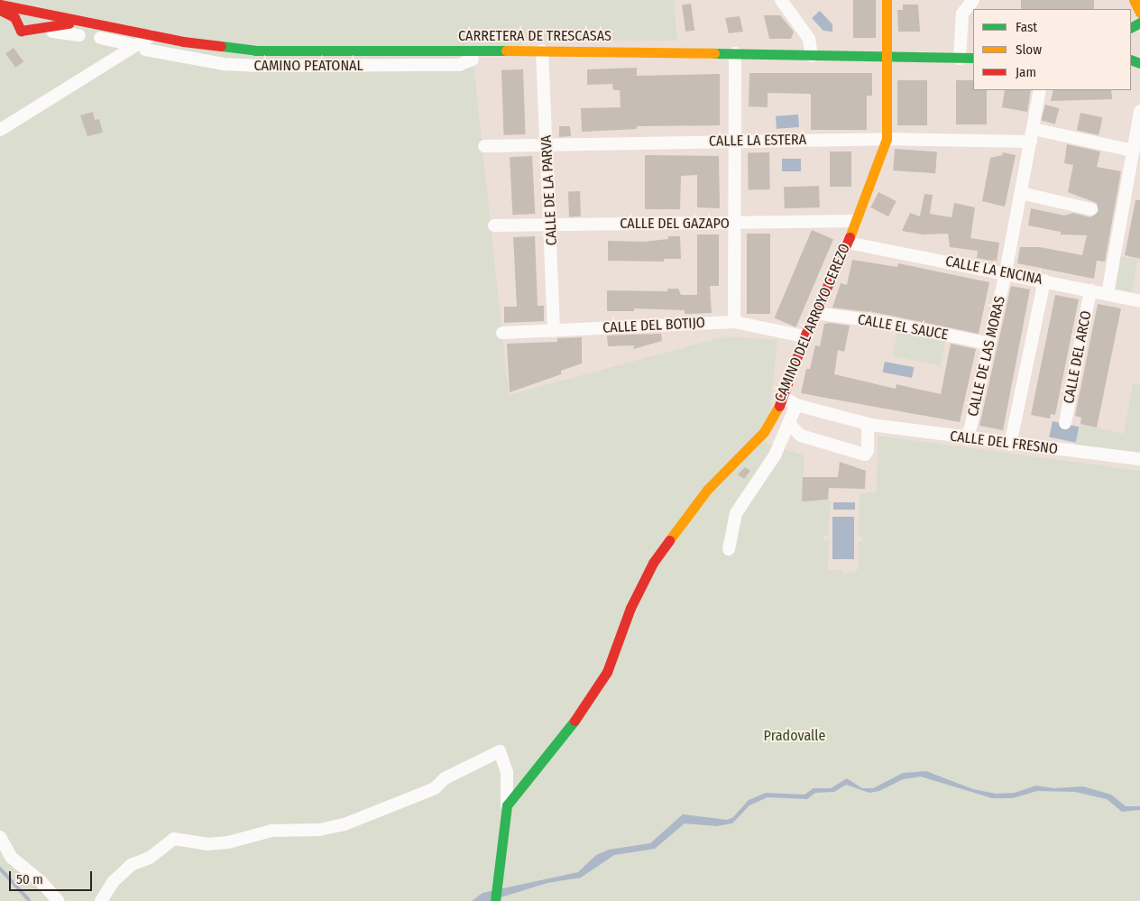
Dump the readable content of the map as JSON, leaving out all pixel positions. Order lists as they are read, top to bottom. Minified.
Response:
{"streets":{"street":["CARRETERA DE TRESCASAS","CAMINO PEATONAL","CALLE LA ESTERA","CALLE DE LA PARVA","CALLE DEL GAZAPO","CALLE LA ENCINA","CAMINO DEL ARROYO CEREZO","CALLE DEL BOTIJO","CALLE EL SAUCE","CALLE DE LAS MORAS","CALLE DEL ARCO","CALLE DEL FRESNO"]},"crossings":[["CARRETERA DE TRESCASAS","CALLE DE LA PARVA"],["CARRETERA DE TRESCASAS","CAMINO DEL ARROYO CEREZO"],["CALLE LA ESTERA","CALLE DE LA PARVA"],["CALLE LA ESTERA","CAMINO DEL ARROYO CEREZO"],["CALLE LA ESTERA","CALLE DE LAS MORAS"],["CALLE DE LA PARVA","CALLE DEL GAZAPO"],["CALLE DE LA PARVA","CALLE DEL BOTIJO"],["CALLE DEL GAZAPO","CAMINO DEL ARROYO CEREZO"],["CALLE LA ENCINA","CAMINO DEL ARROYO CEREZO"],["CALLE LA ENCINA","CALLE DE LAS MORAS"],["CALLE LA ENCINA","CALLE DEL ARCO"],["CAMINO DEL ARROYO CEREZO","CALLE DEL BOTIJO"],["CAMINO DEL ARROYO CEREZO","CALLE EL SAUCE"],["CAMINO DEL ARROYO CEREZO","CALLE DEL FRESNO"],["CALLE EL SAUCE","CALLE DE LAS MORAS"],["CALLE DE LAS MORAS","CALLE DEL FRESNO"]],"parks":["Pradovalle"],"legend":["Fast","Slow","Jam"],"scale_bar":"50 m"}
